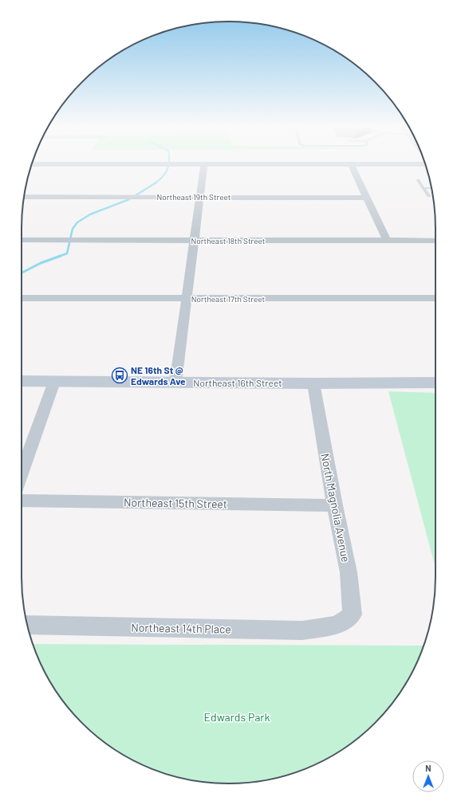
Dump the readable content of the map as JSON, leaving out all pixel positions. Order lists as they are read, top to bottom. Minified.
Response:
{"streets":{"street":["Northeast 19th Street","Northeast 18th Street","Northeast 17th Street","Northeast 16th Street","Northeast 15th Street","North Magnolia Avenue","Northeast 14th Place"]},"crossings":[["Northeast 16th Street","North Magnolia Avenue"],["Northeast 15th Street","North Magnolia Avenue"],["North Magnolia Avenue","Northeast 14th Place"]],"parks":["Edwards Park"],"places":{"bus stop":["NE 16th St @ Edwards Ave"]},"north":"top"}
